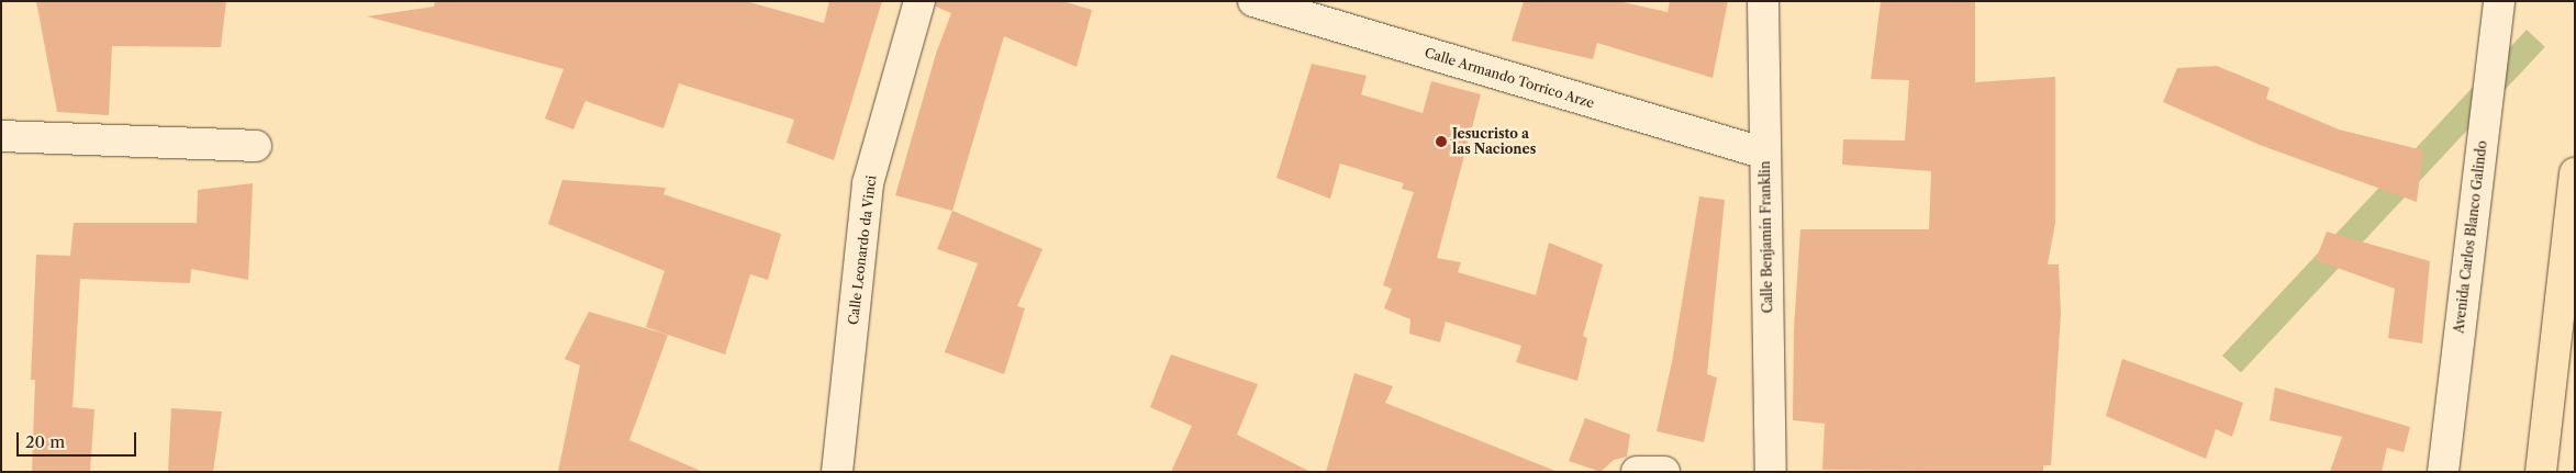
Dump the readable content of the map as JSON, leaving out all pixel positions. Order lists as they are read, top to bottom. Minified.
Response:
{"streets":{"street":["Calle Armando Torrico Arze","Calle Benjamín Franklin","Avenida Carlos Blanco Galindo","Calle Leonardo da Vinci"]},"crossings":[["Calle Armando Torrico Arze","Calle Benjamín Franklin"]],"places":["Jesucristo a las Naciones"],"scale_bar":"20 m"}
